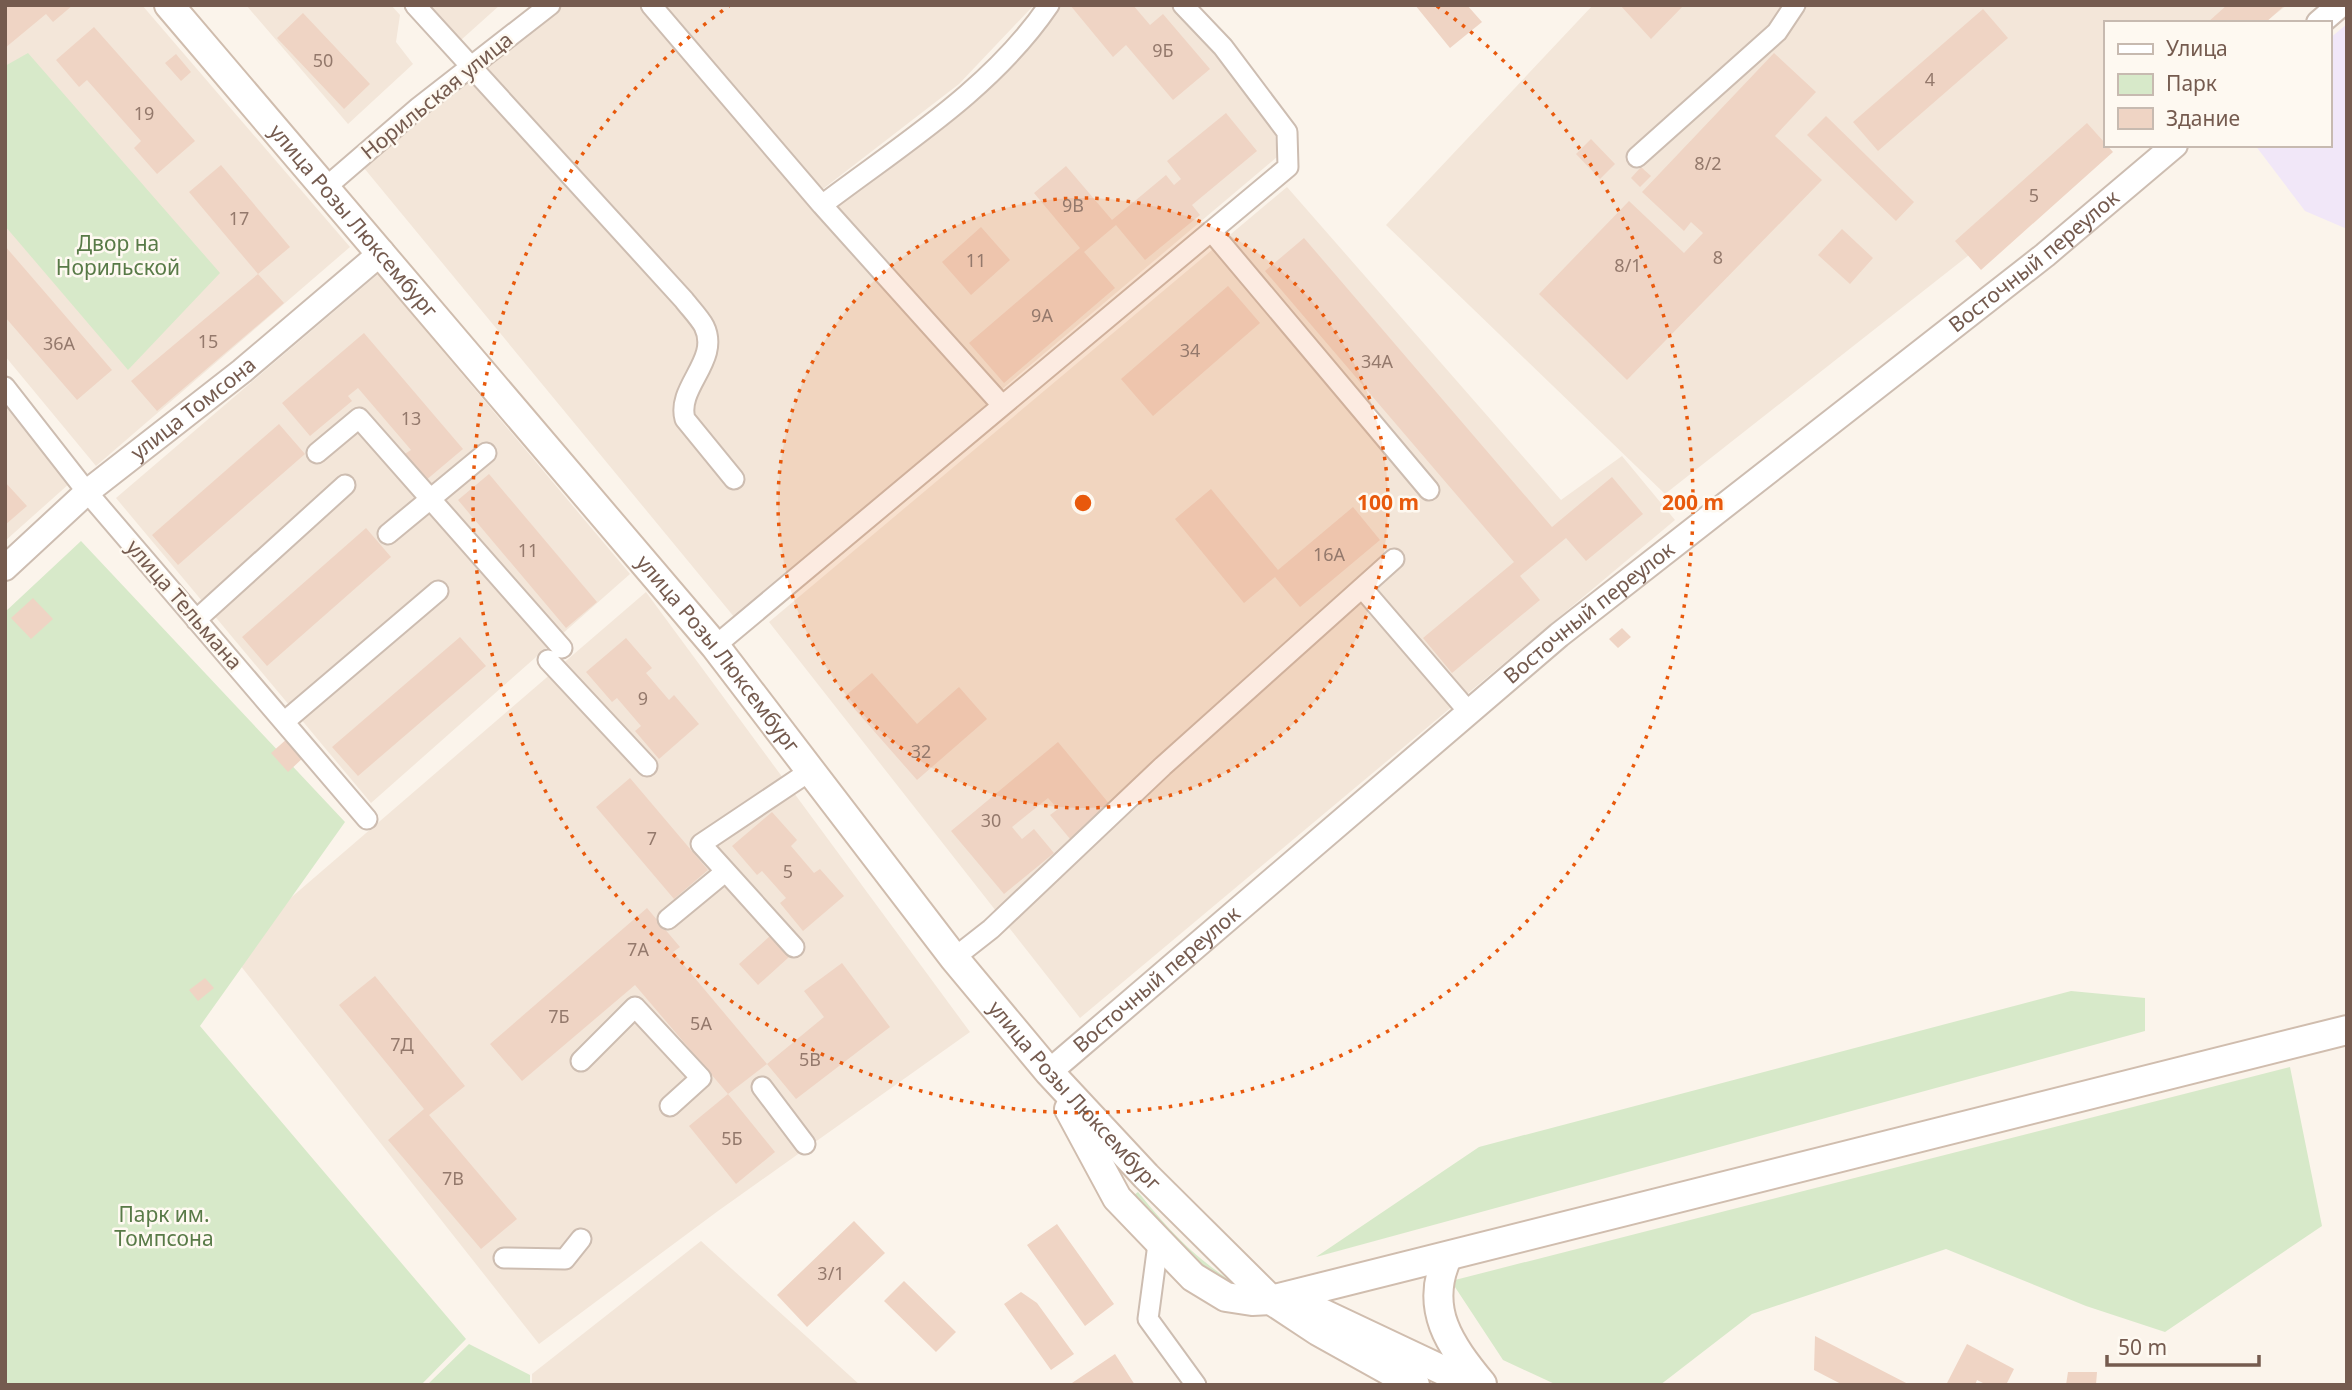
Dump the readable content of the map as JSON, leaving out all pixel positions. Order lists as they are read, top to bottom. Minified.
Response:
{"streets":{"main road":["улица Розы Люксембург"],"street":["Норильская улица","Восточный переулок","улица Томсона","улица Тельмана"]},"crossings":[["Норильская улица","улица Розы Люксембург"],["улица Розы Люксембург","Восточный переулок"],["улица Розы Люксембург","улица Томсона"],["улица Томсона","улица Тельмана"]],"parks":["Двор на Норильской","Парк им. Томпсона"],"house_numbers":["9Б","50","4","19","8/2","5","9В","17","8","11","8/1","9А","15","36А","34","34А","13","11","16А","9","32","30","7","5","7А","7Б","5А","7Д","5В","5Б","7В","3/1"],"legend":["Улица","Парк","Здание"],"scale_bar":"50 m","rings":["100 m","200 m"]}
